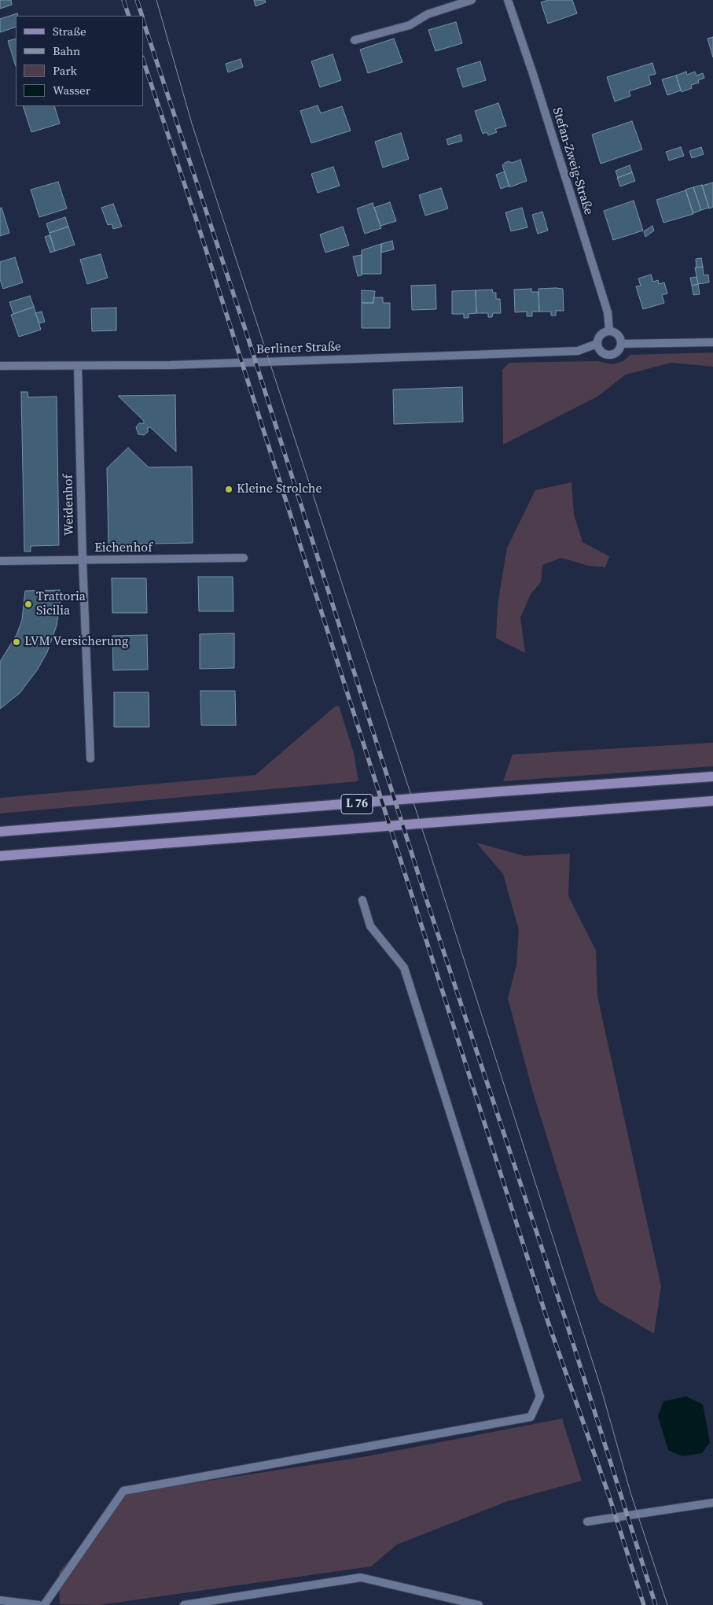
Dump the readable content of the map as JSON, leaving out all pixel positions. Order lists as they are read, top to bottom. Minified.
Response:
{"streets":{"main road":["L 76"],"street":["Stefan-Zweig-Straße","Berliner Straße","Weidenhof","Eichenhof"]},"crossings":[["Stefan-Zweig-Straße","Berliner Straße"],["Berliner Straße","Weidenhof"],["Weidenhof","Eichenhof"]],"places":["Kleine Strolche","Trattoria Sicilia","LVM Versicherung"],"legend":["Straße","Bahn","Park","Wasser"]}
